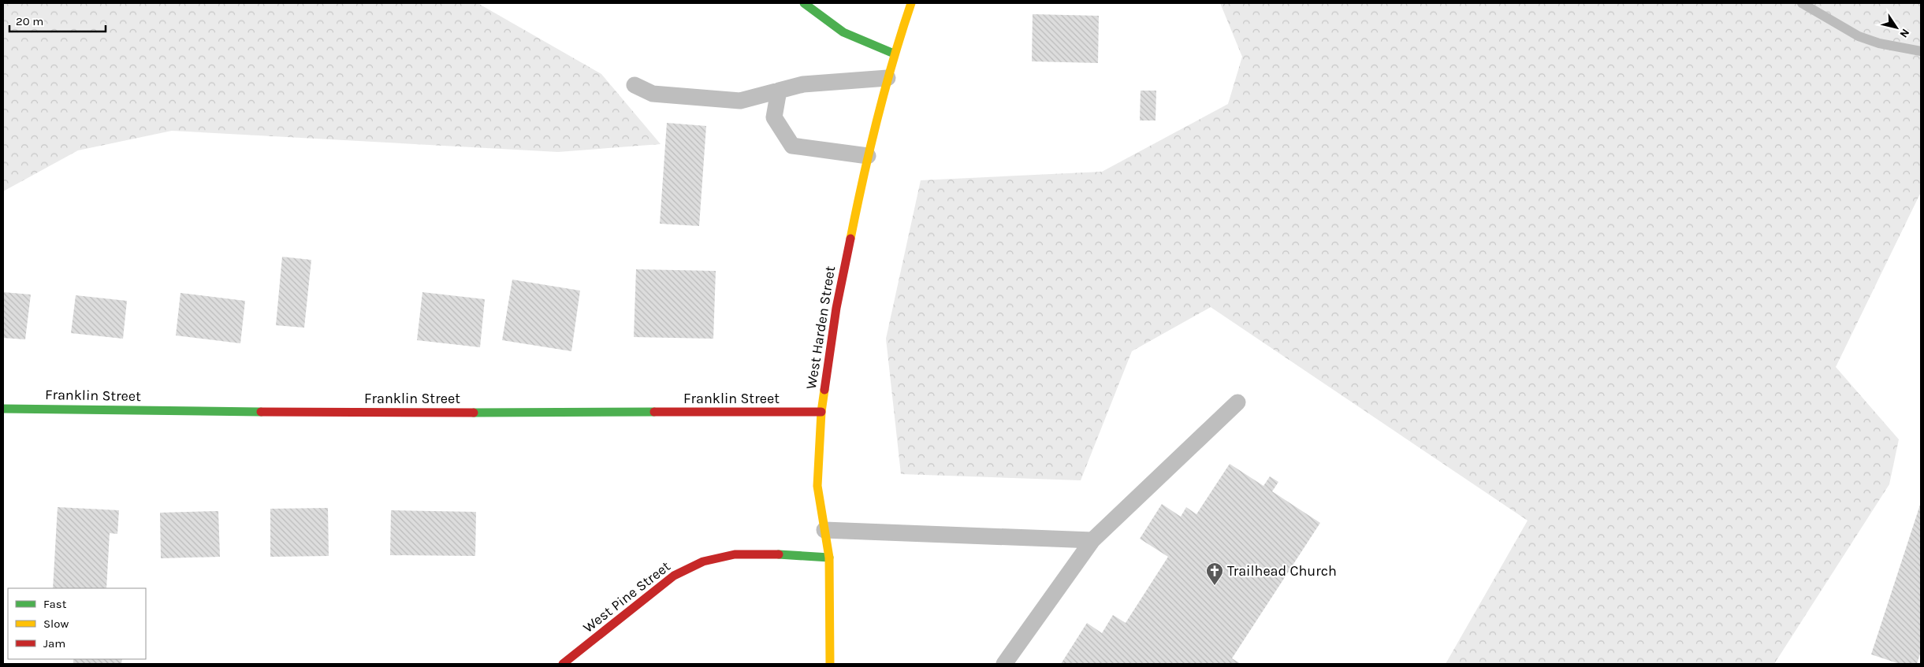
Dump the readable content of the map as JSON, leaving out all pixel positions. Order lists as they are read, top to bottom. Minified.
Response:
{"streets":{"street":["West Harden Street","Franklin Street","West Pine Street"]},"crossings":[["West Harden Street","Franklin Street"],["West Harden Street","West Pine Street"]],"places":{"church":["Trailhead Church"]},"legend":["Fast","Slow","Jam"],"scale_bar":"20 m","north":"bottom right"}
